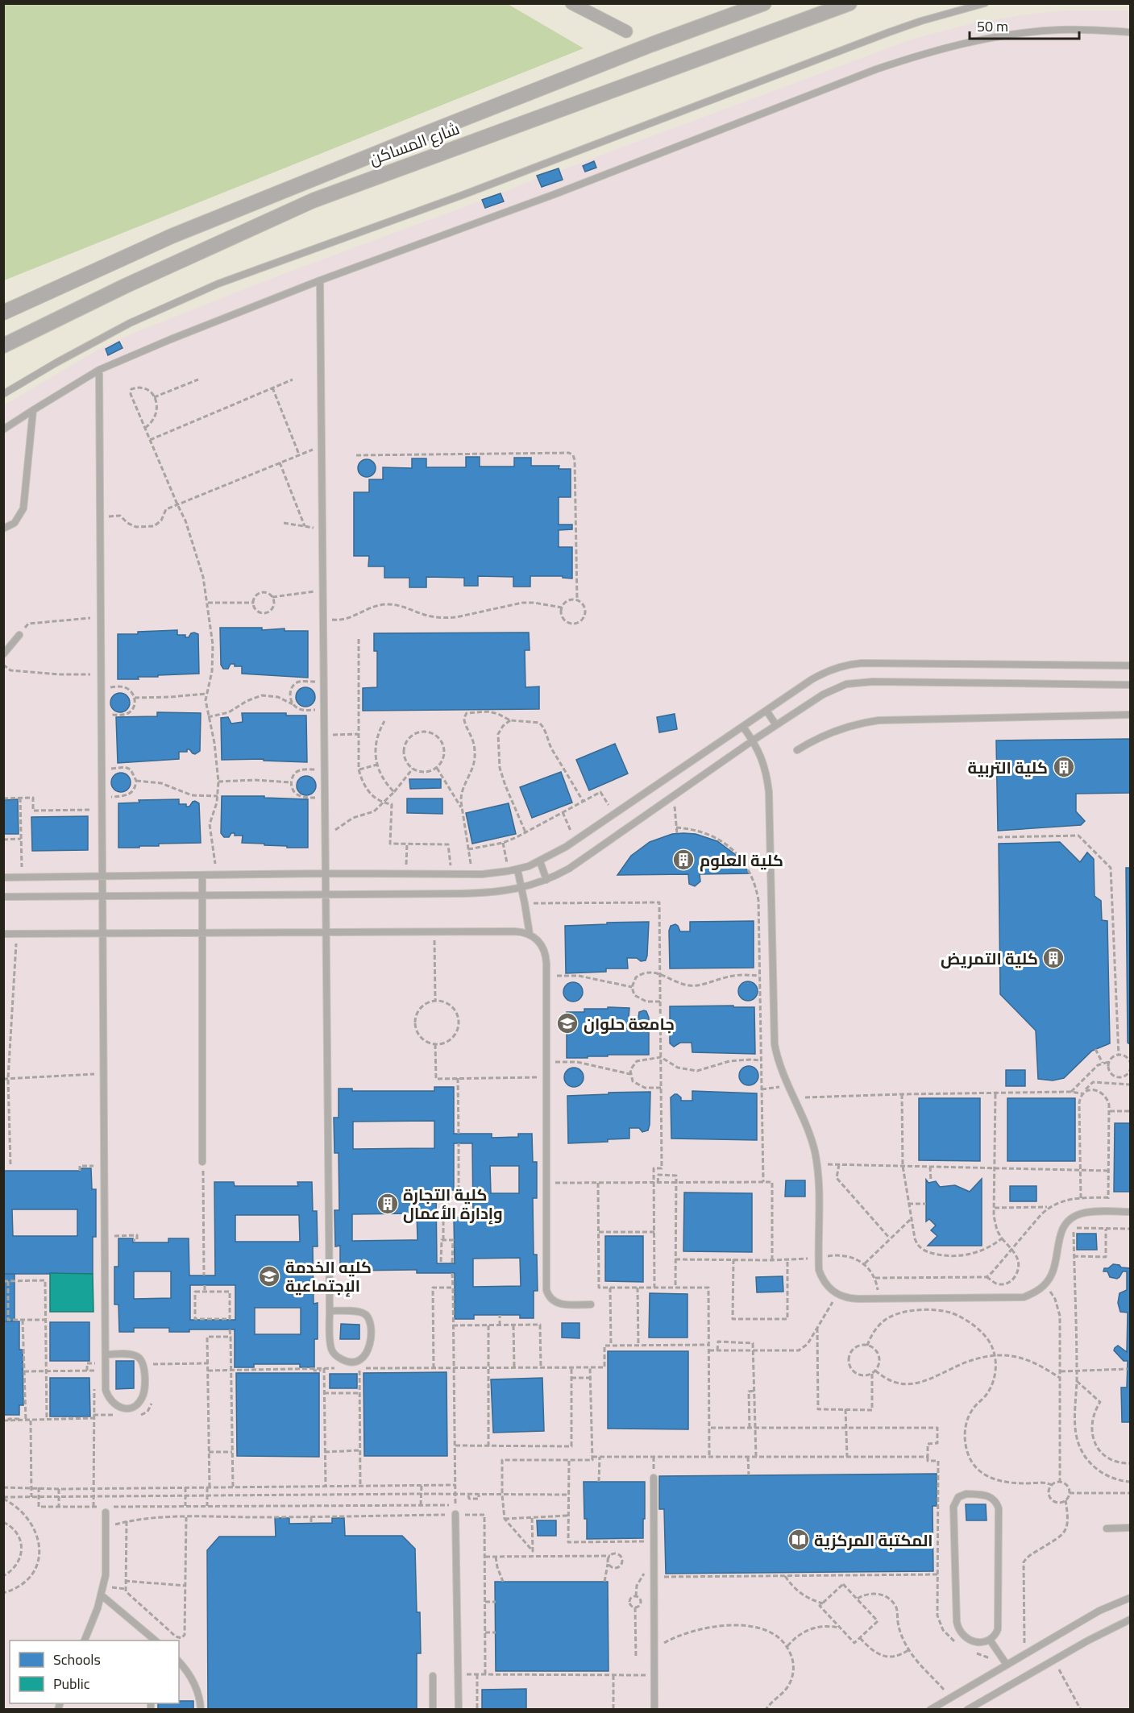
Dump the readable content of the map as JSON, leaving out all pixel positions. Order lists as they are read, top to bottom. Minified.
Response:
{"streets":{"street":["شارع المساكن"]},"places":{"building":["كلية التربية","كلية العلوم","كلية التمريض","كلية التجارة وإدارة الأعمال"],"school or university":["جامعة حلوان","كليه الخدمة الإجتماعية"],"library":["المكتبة المركزية"]},"legend":["Schools","Public"],"scale_bar":"50 m"}
